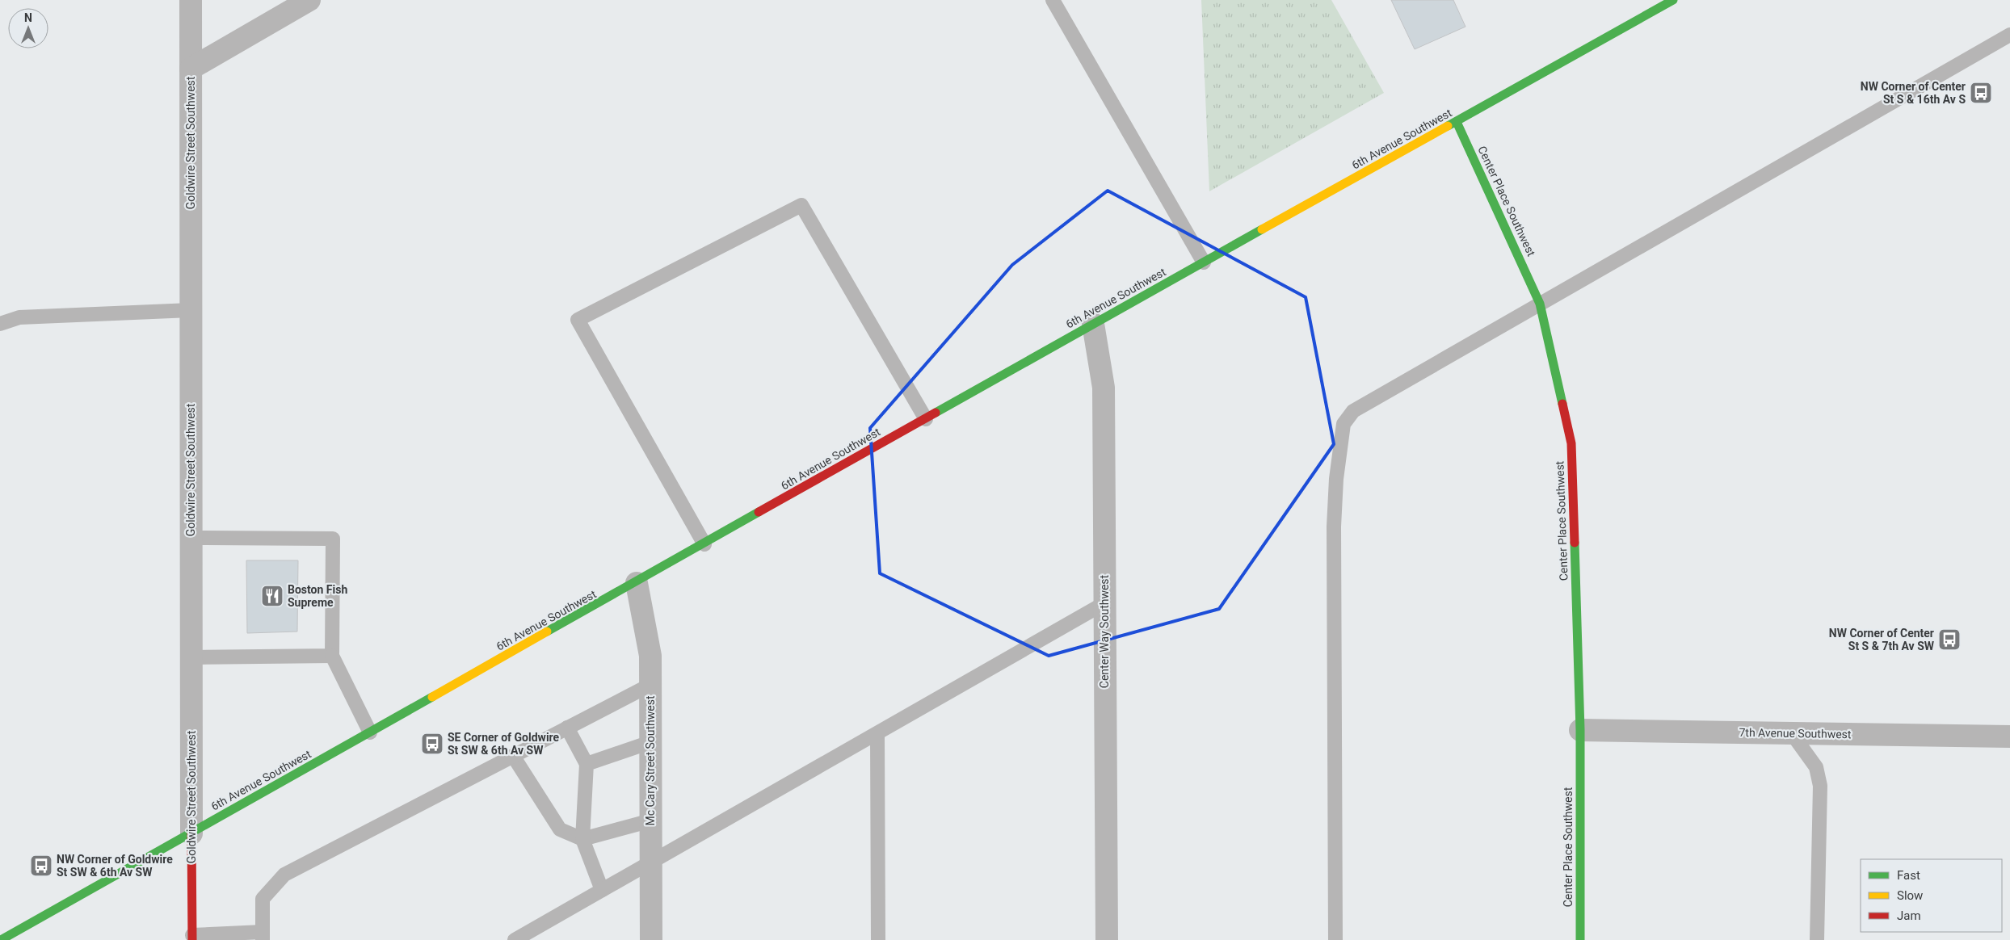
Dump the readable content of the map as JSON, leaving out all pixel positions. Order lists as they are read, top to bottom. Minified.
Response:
{"streets":{"main road":["6th Avenue Southwest","Goldwire Street Southwest","Center Place Southwest"],"street":["Center Way Southwest","7th Avenue Southwest","Mc Cary Street Southwest"]},"crossings":[["6th Avenue Southwest","Goldwire Street Southwest"],["6th Avenue Southwest","Center Place Southwest"],["6th Avenue Southwest","Center Way Southwest"],["6th Avenue Southwest","Mc Cary Street Southwest"],["Center Place Southwest","7th Avenue Southwest"]],"places":{"bus stop":["NW Corner of Center St S & 16th Av S","NW Corner of Center St S & 7th Av SW","SE Corner of Goldwire St SW & 6th Av SW","NW Corner of Goldwire St SW & 6th Av SW"],"restaurant":["Boston Fish Supreme"]},"legend":["Fast","Slow","Jam"],"north":"top"}
